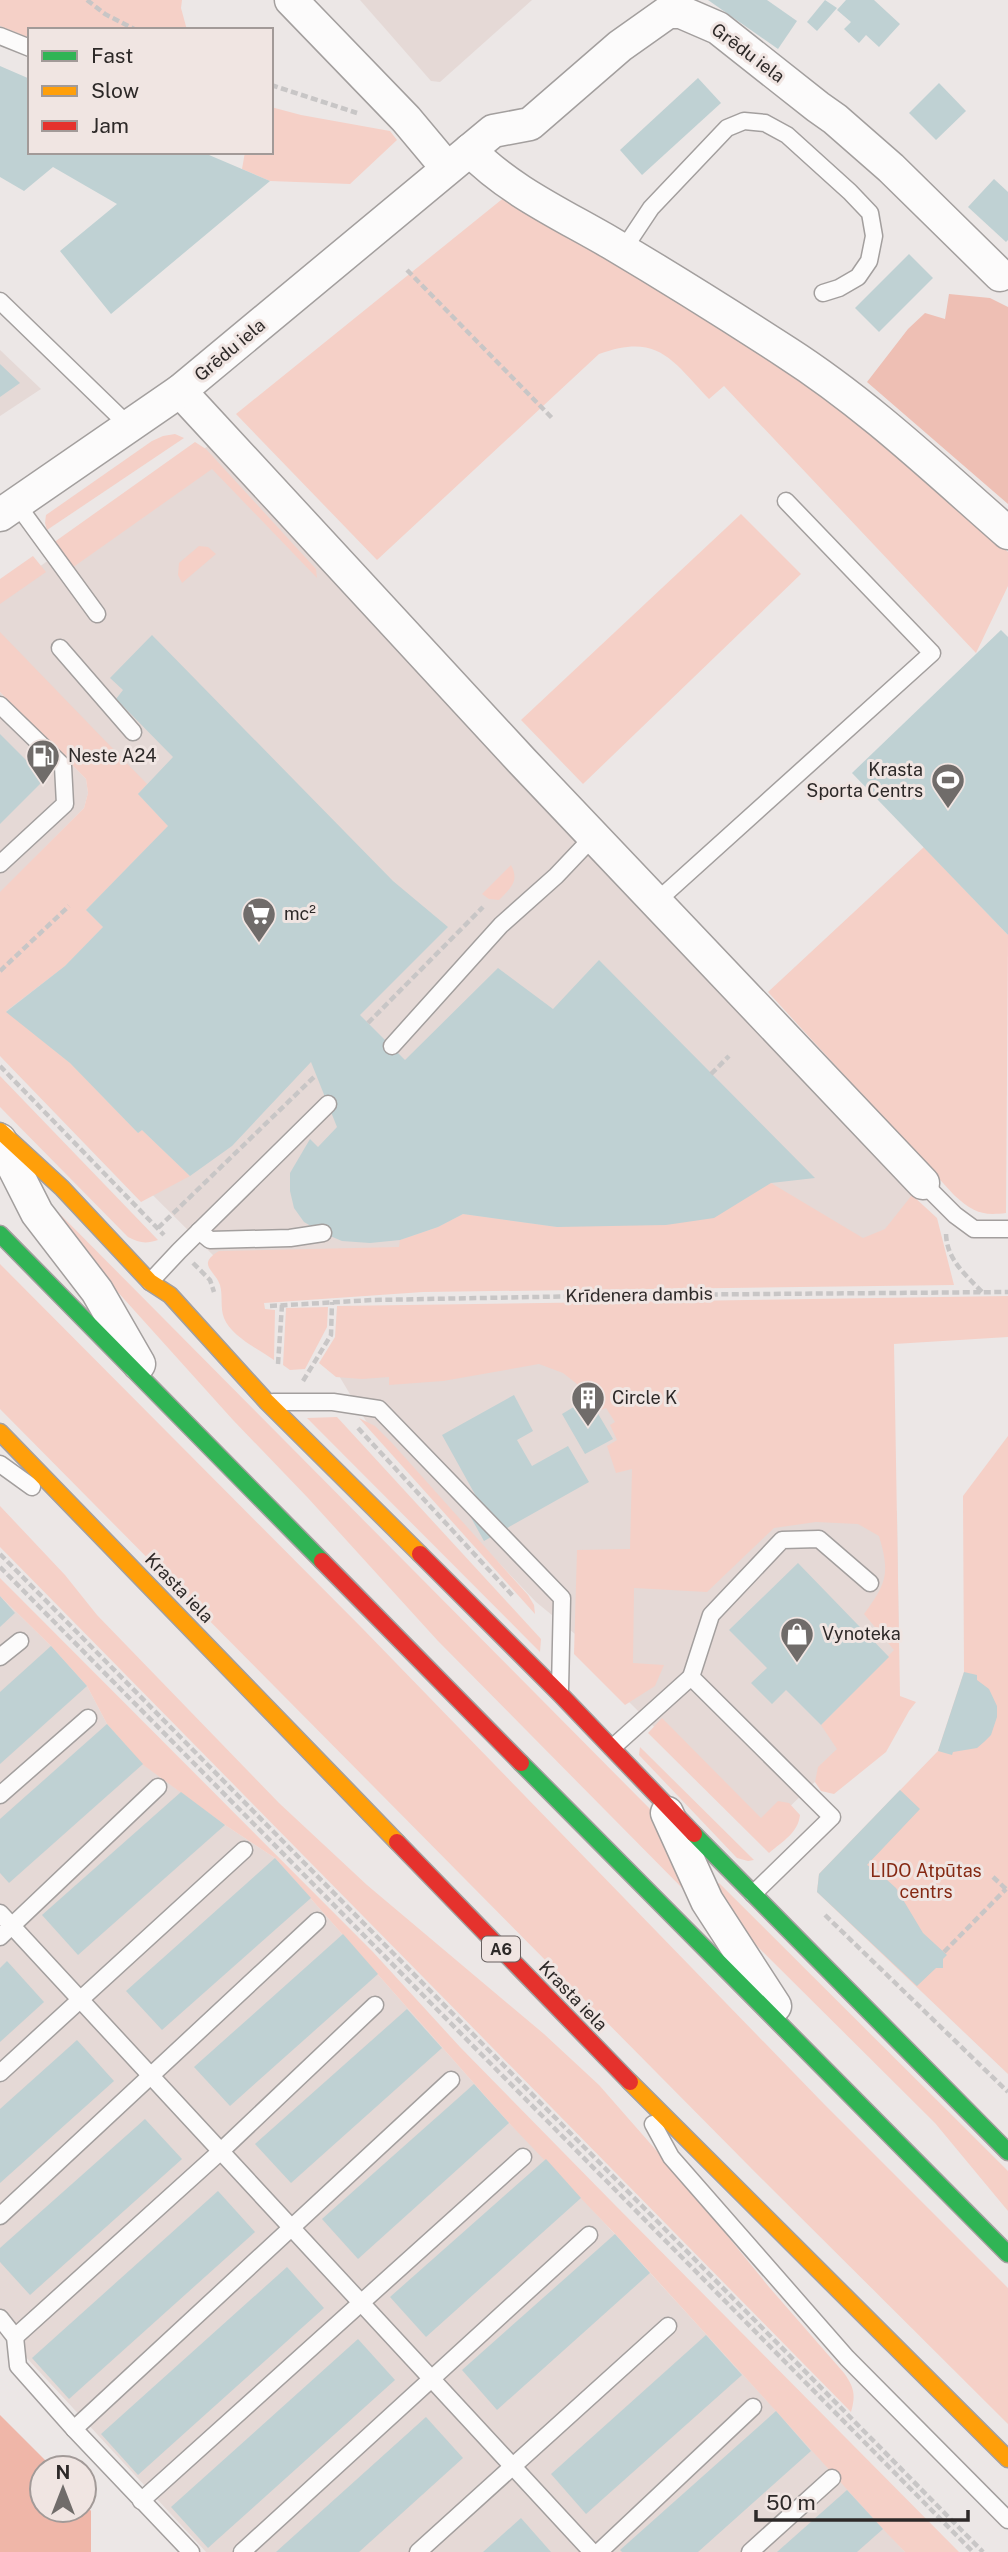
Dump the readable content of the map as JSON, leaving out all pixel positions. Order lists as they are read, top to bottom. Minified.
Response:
{"streets":{"main road":["Krasta iela","A6"],"street":["Grēdu iela"],"path":["Krīdenera dambis"]},"parks":["LIDO Atpūtas centrs"],"places":{"fuel station":["Neste A24"],"sports":["Krasta Sporta Centrs"],"supermarket":["mc²"],"building":["Circle K"],"shop":["Vynoteka"]},"legend":["Fast","Slow","Jam"],"scale_bar":"50 m","north":"top"}
